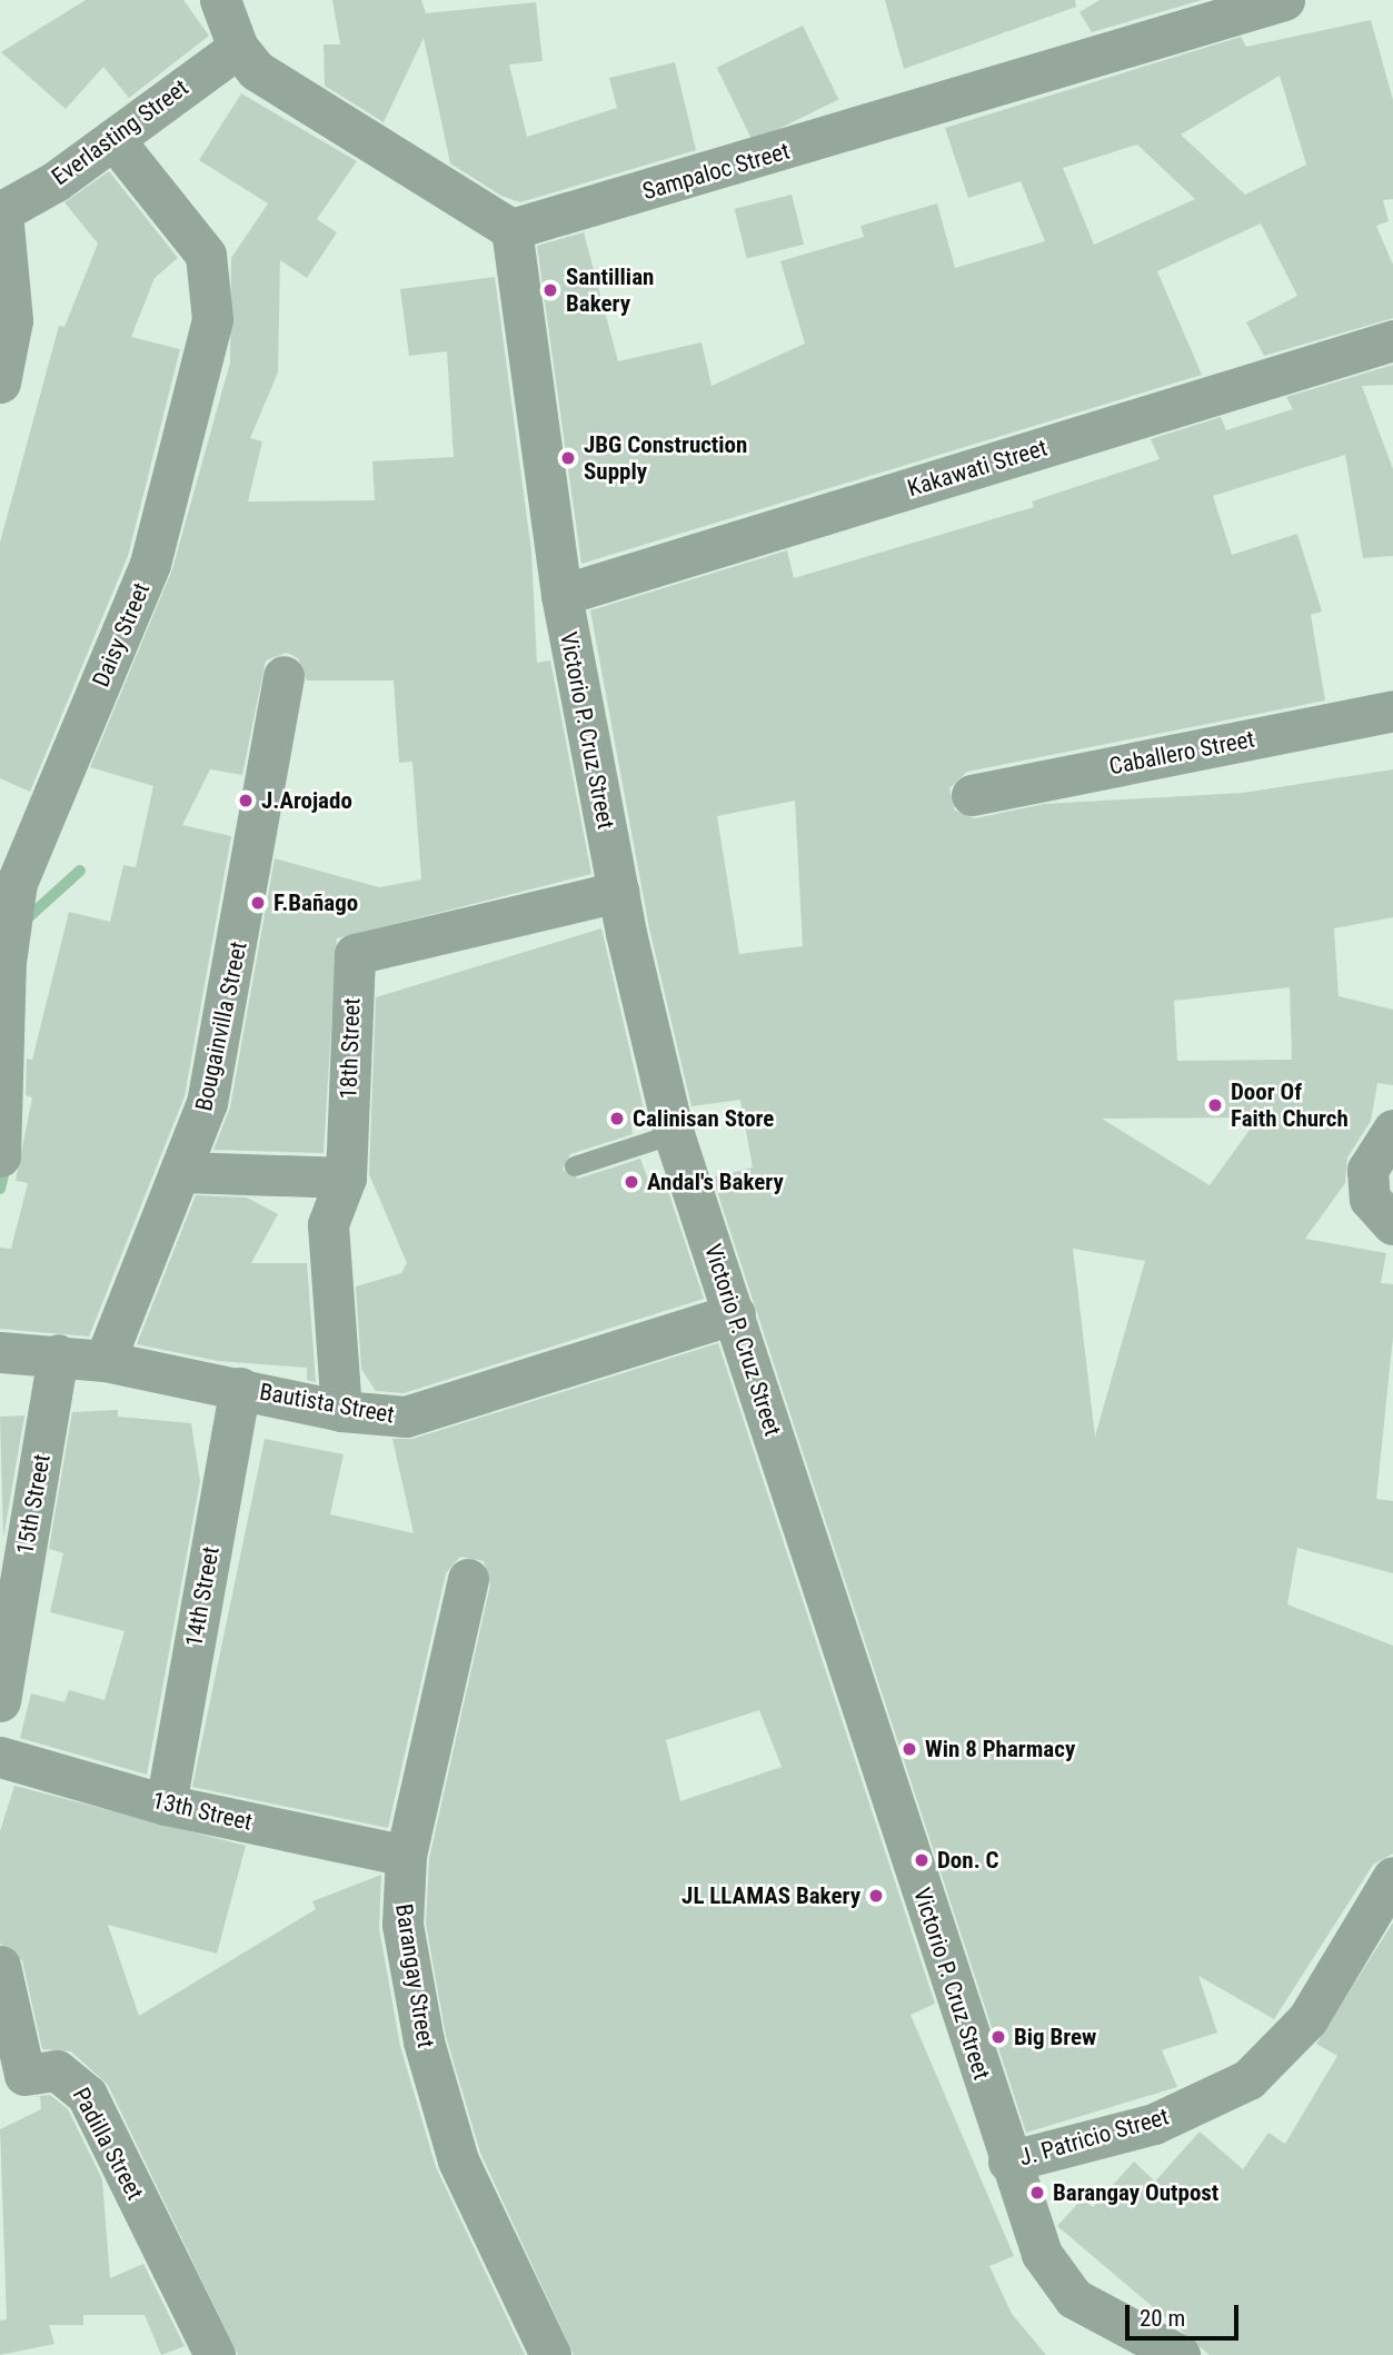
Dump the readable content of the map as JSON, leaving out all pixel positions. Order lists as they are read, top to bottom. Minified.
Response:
{"streets":{"street":["Everlasting Street","Sampaloc Street","Kakawati Street","Daisy Street","Victorio P. Cruz Street","Caballero Street","Bougainvilla Street","18th Street","Bautista Street","15th Street","14th Street","13th Street","Barangay Street","J. Patricio Street","Padilla Street"]},"crossings":[["Everlasting Street","Daisy Street"],["Sampaloc Street","Victorio P. Cruz Street"],["Kakawati Street","Victorio P. Cruz Street"],["Victorio P. Cruz Street","18th Street"],["Victorio P. Cruz Street","Bautista Street"],["Victorio P. Cruz Street","J. Patricio Street"],["Bougainvilla Street","Bautista Street"],["18th Street","Bautista Street"],["Bautista Street","15th Street"],["Bautista Street","14th Street"],["14th Street","13th Street"],["13th Street","Barangay Street"]],"places":["Santillian Bakery","JBG Construction Supply","J.Arojado","F.Bañago","Door Of Faith Church","Calinisan Store","Andal's Bakery","Win 8 Pharmacy","Don. C","JL LLAMAS Bakery","Big Brew","Barangay Outpost"],"scale_bar":"20 m"}
